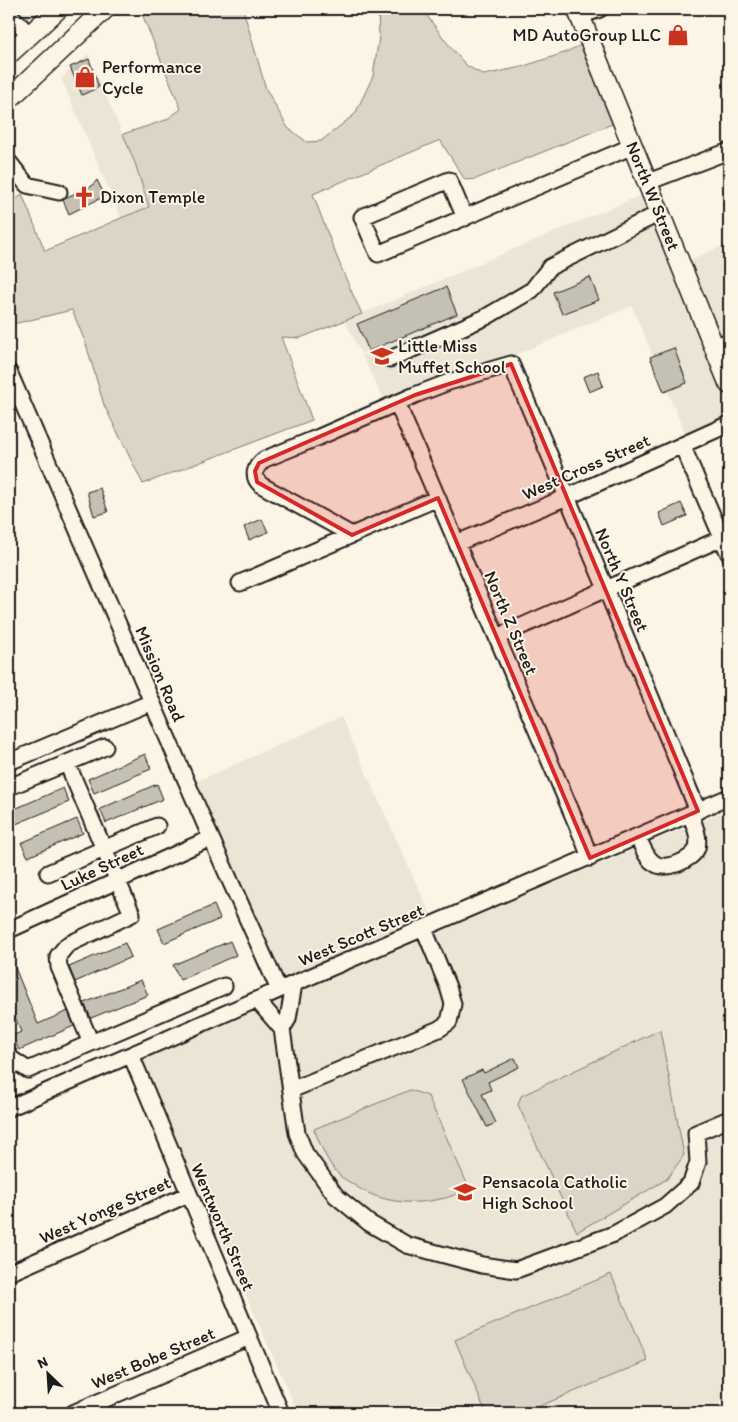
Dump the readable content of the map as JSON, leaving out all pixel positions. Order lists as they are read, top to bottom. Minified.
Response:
{"streets":{"main road":["North W Street"],"street":["West Cross Street","North Y Street","North Z Street","Mission Road","Luke Street","West Scott Street","West Yonge Street","Wentworth Street","West Bobe Street"]},"crossings":[["West Cross Street","North Y Street"],["West Cross Street","North Z Street"],["North Y Street","North Z Street"],["North Y Street","West Scott Street"],["North Z Street","West Scott Street"],["Mission Road","Luke Street"],["Mission Road","West Scott Street"],["West Scott Street","Wentworth Street"],["West Yonge Street","Wentworth Street"],["Wentworth Street","West Bobe Street"]],"places":{"shop":["MD AutoGroup LLC","Performance Cycle"],"church":["Dixon Temple"],"school or university":["Little Miss Muffet School","Pensacola Catholic High School"]},"north":"top left"}
